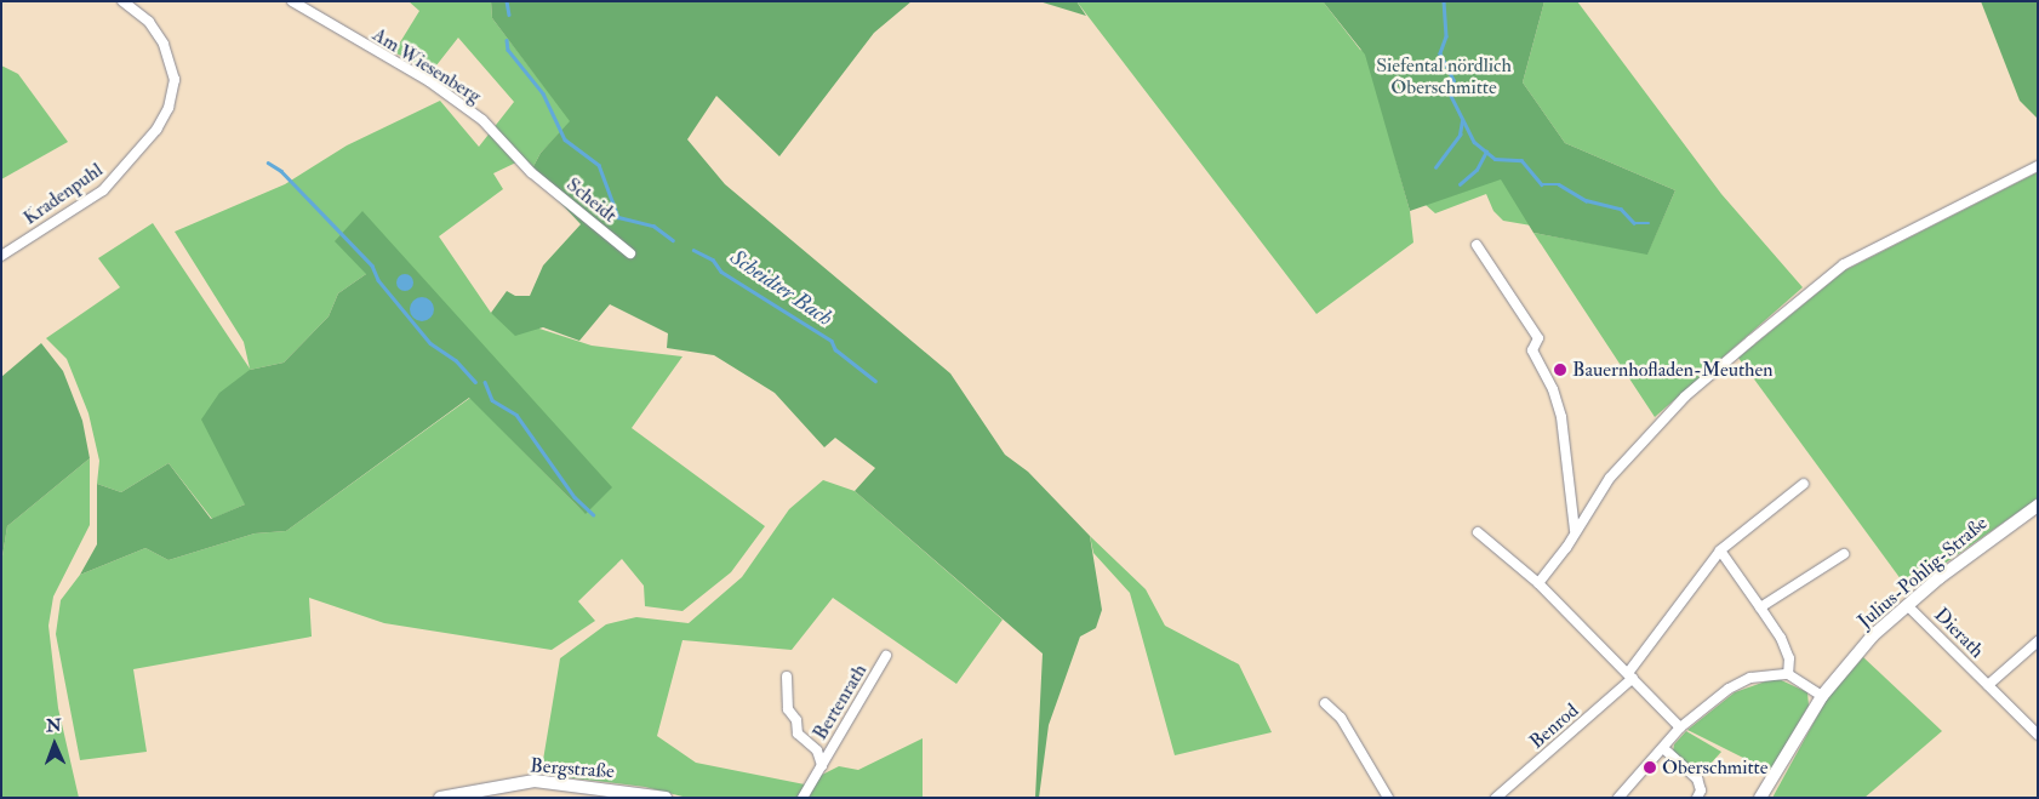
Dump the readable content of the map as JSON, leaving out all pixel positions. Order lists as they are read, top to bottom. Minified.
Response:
{"streets":{"street":["Am Wiesenberg","Kradenpuhl","Scheidt","Julius-Pohlig-Straße","Dierath","Bertenrath","Benrod","Bergstraße"]},"crossings":[["Am Wiesenberg","Scheidt"],["Julius-Pohlig-Straße","Dierath"]],"water":["Scheidter Bach"],"parks":["Siefental nördlich Oberschmitte"],"places":["Bauernhofladen-Meuthen","Oberschmitte"],"north":"top"}
